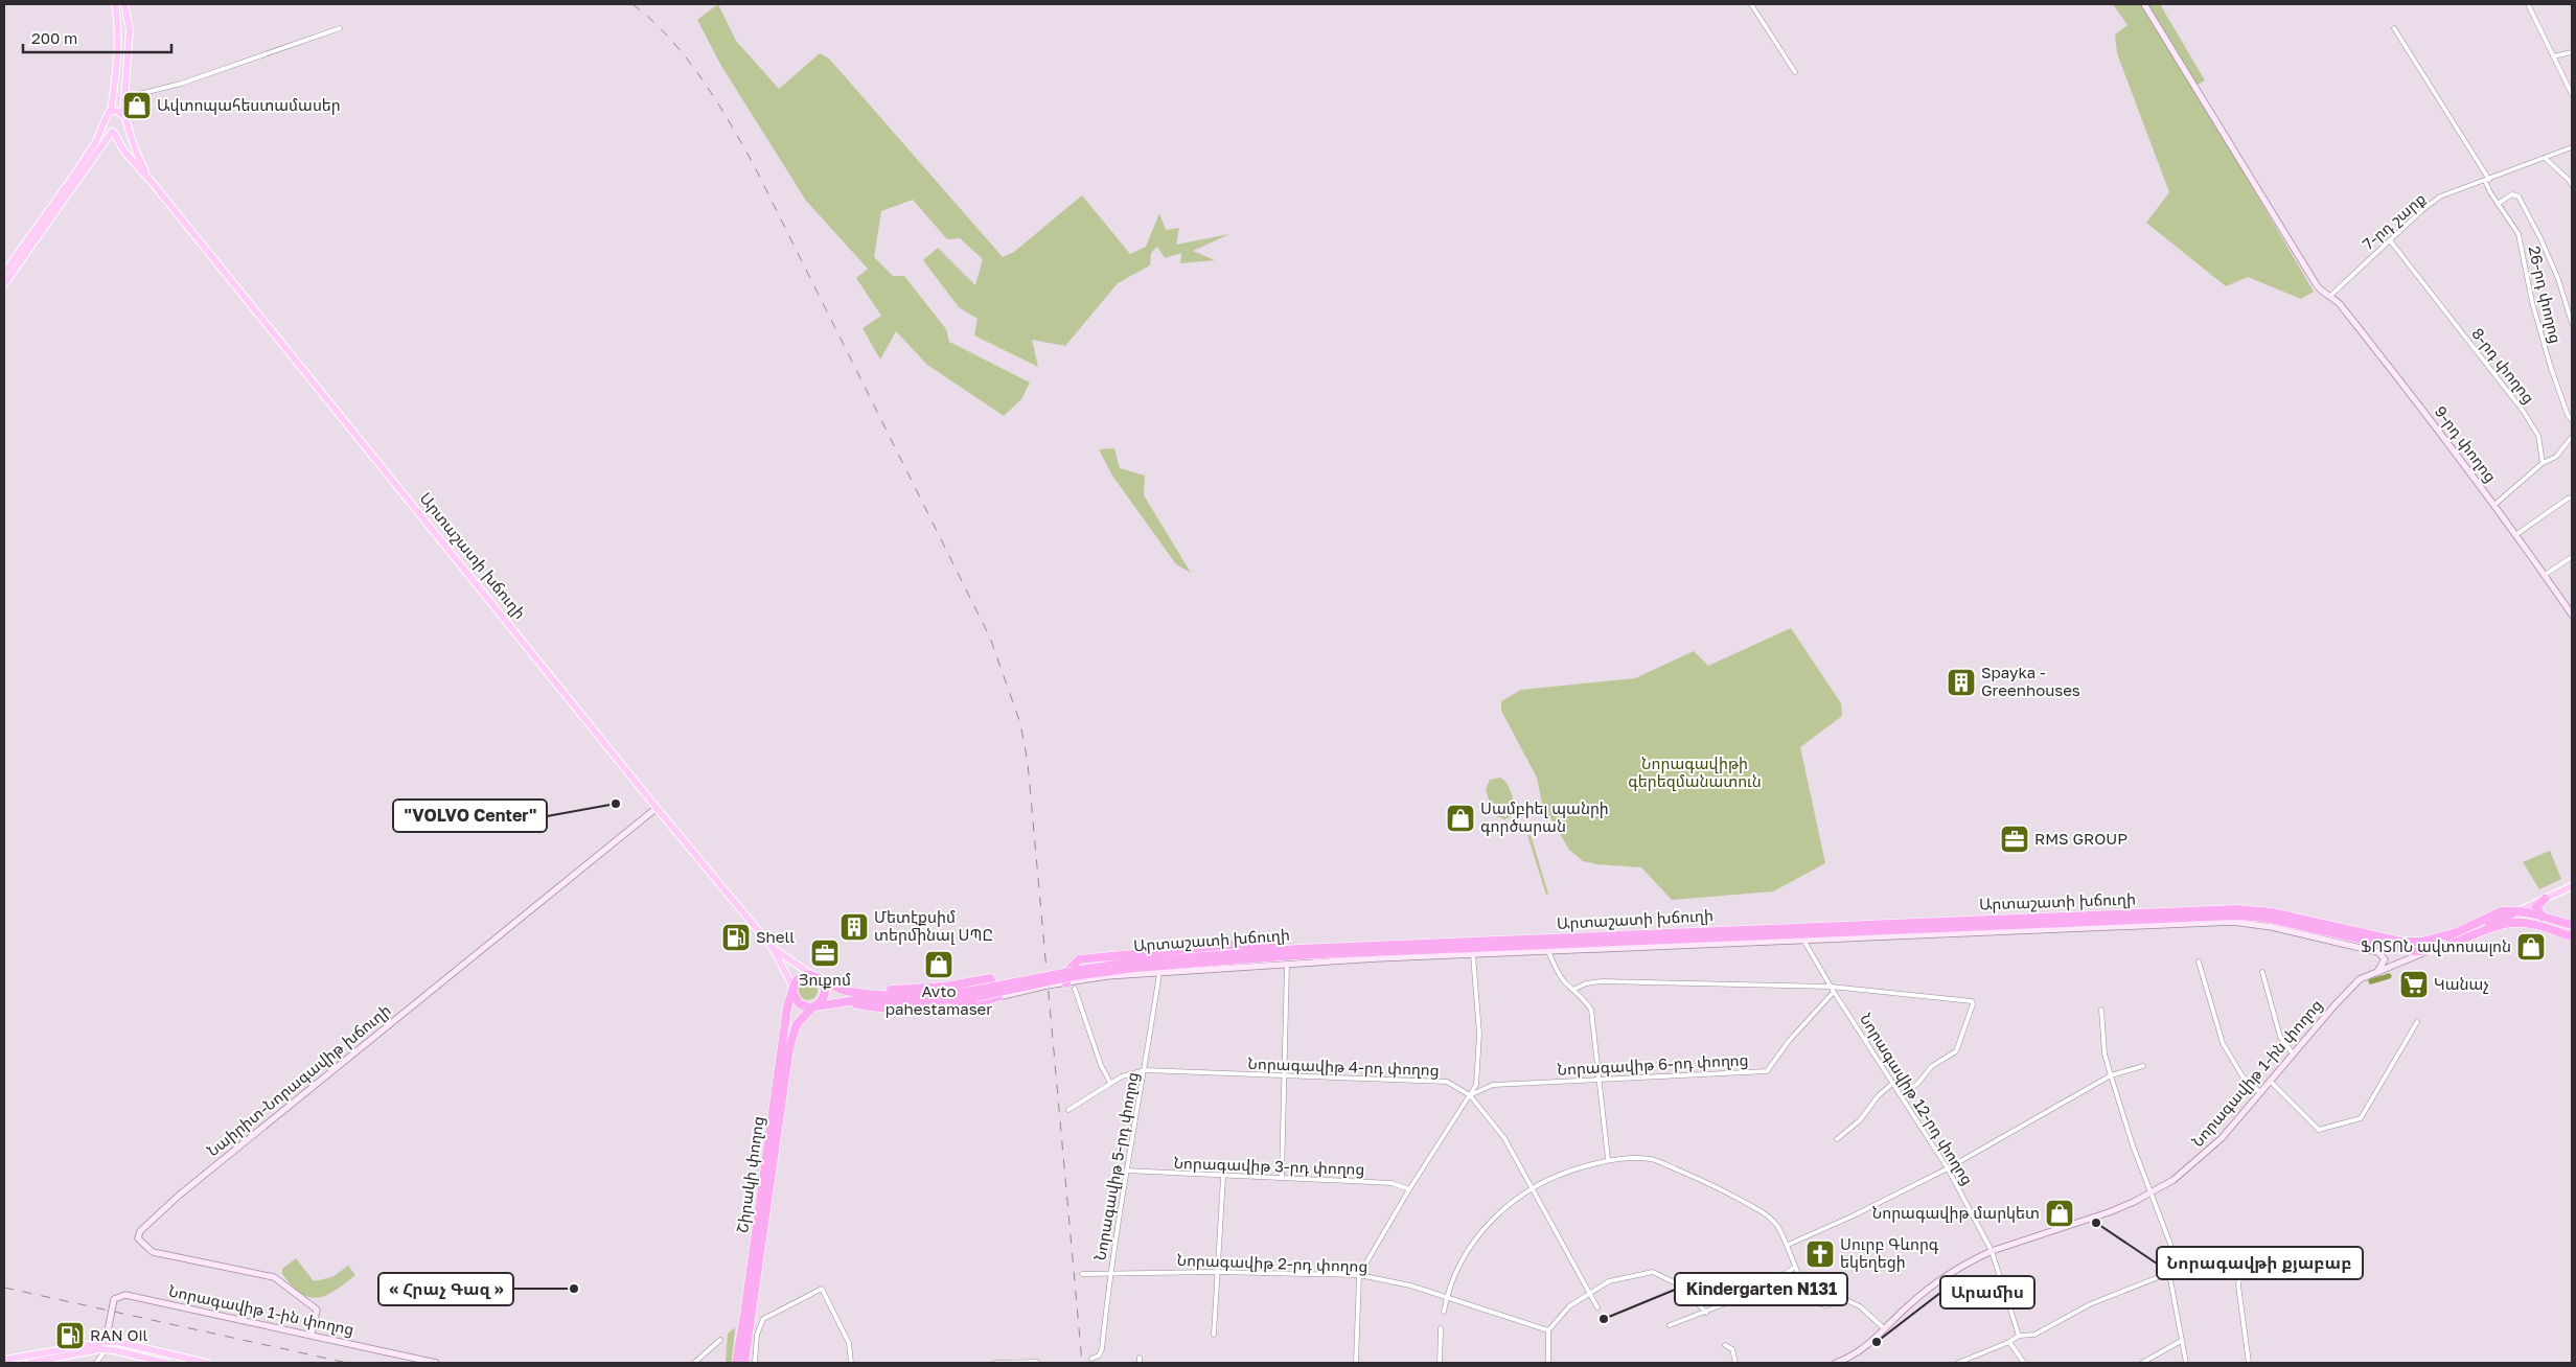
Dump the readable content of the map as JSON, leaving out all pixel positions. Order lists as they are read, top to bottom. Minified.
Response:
{"streets":{"highway":["Արտաշատի խճուղի","Շիրակի փողոց"],"street":["7-րդ շարք","26-րդ փողոց","8-րդ փողոց","9-րդ փողոց","Նորագավիթ 6-րդ փողոց","Նորագավիթ 4-րդ փողոց","Նորագավիթ 1-ին փողոց","Նաիրիտ-Նորագավիթ խճուղի","Նորագավիթ 12-րդ փողոց","Նորագավիթ 5-րդ փողոց","Նորագավիթ 3-րդ փողոց","Նորագավիթ 2-րդ փողոց"]},"crossings":[["7-րդ շարք","26-րդ փողոց"],["7-րդ շարք","8-րդ փողոց"],["7-րդ շարք","9-րդ փողոց"],["Արտաշատի խճուղի","Նորագավիթ 1-ին փողոց"],["Արտաշատի խճուղի","Նաիրիտ-Նորագավիթ խճուղի"],["Արտաշատի խճուղի","Նորագավիթ 12-րդ փողոց"],["Արտաշատի խճուղի","Նորագավիթ 5-րդ փողոց"],["Արտաշատի խճուղի","Շիրակի փողոց"],["Նորագավիթ 6-րդ փողոց","Նորագավիթ 4-րդ փողոց"],["Նորագավիթ 6-րդ փողոց","Նորագավիթ 12-րդ փողոց"],["Նորագավիթ 4-րդ փողոց","Նորագավիթ 5-րդ փողոց"],["Նորագավիթ 1-ին փողոց","Նաիրիտ-Նորագավիթ խճուղի"],["Նորագավիթ 1-ին փողոց","Նորագավիթ 12-րդ փողոց"],["Նորագավիթ 5-րդ փողոց","Նորագավիթ 3-րդ փողոց"],["Նորագավիթ 5-րդ փողոց","Նորագավիթ 2-րդ փողոց"]],"parks":["Նորագավիթի գերեզմանատուն"],"places":{"shop":["Ավտոպահեստամասեր","Սամբիել պանրի գործարան","ՖՈՏՈՆ ավտոսալոն","Avto pahestamaser","Նորագավիթ մարկետ"],"building":["Spayka - Greenhouses","Մետէքսիմ տերմինալ ՍՊԸ"],"other":["\"VOLVO Center\"","Նորագավթի քյաբաբ","« Հրաչ Գազ »","Kindergarten N131","Արամիս"],"office":["RMS GROUP","Յուքոմ"],"fuel station":["Shell","RAN Oil"],"supermarket":["Կանաչ"],"church":["Սուրբ Գևորգ եկեղեցի"]},"scale_bar":"200 m"}
